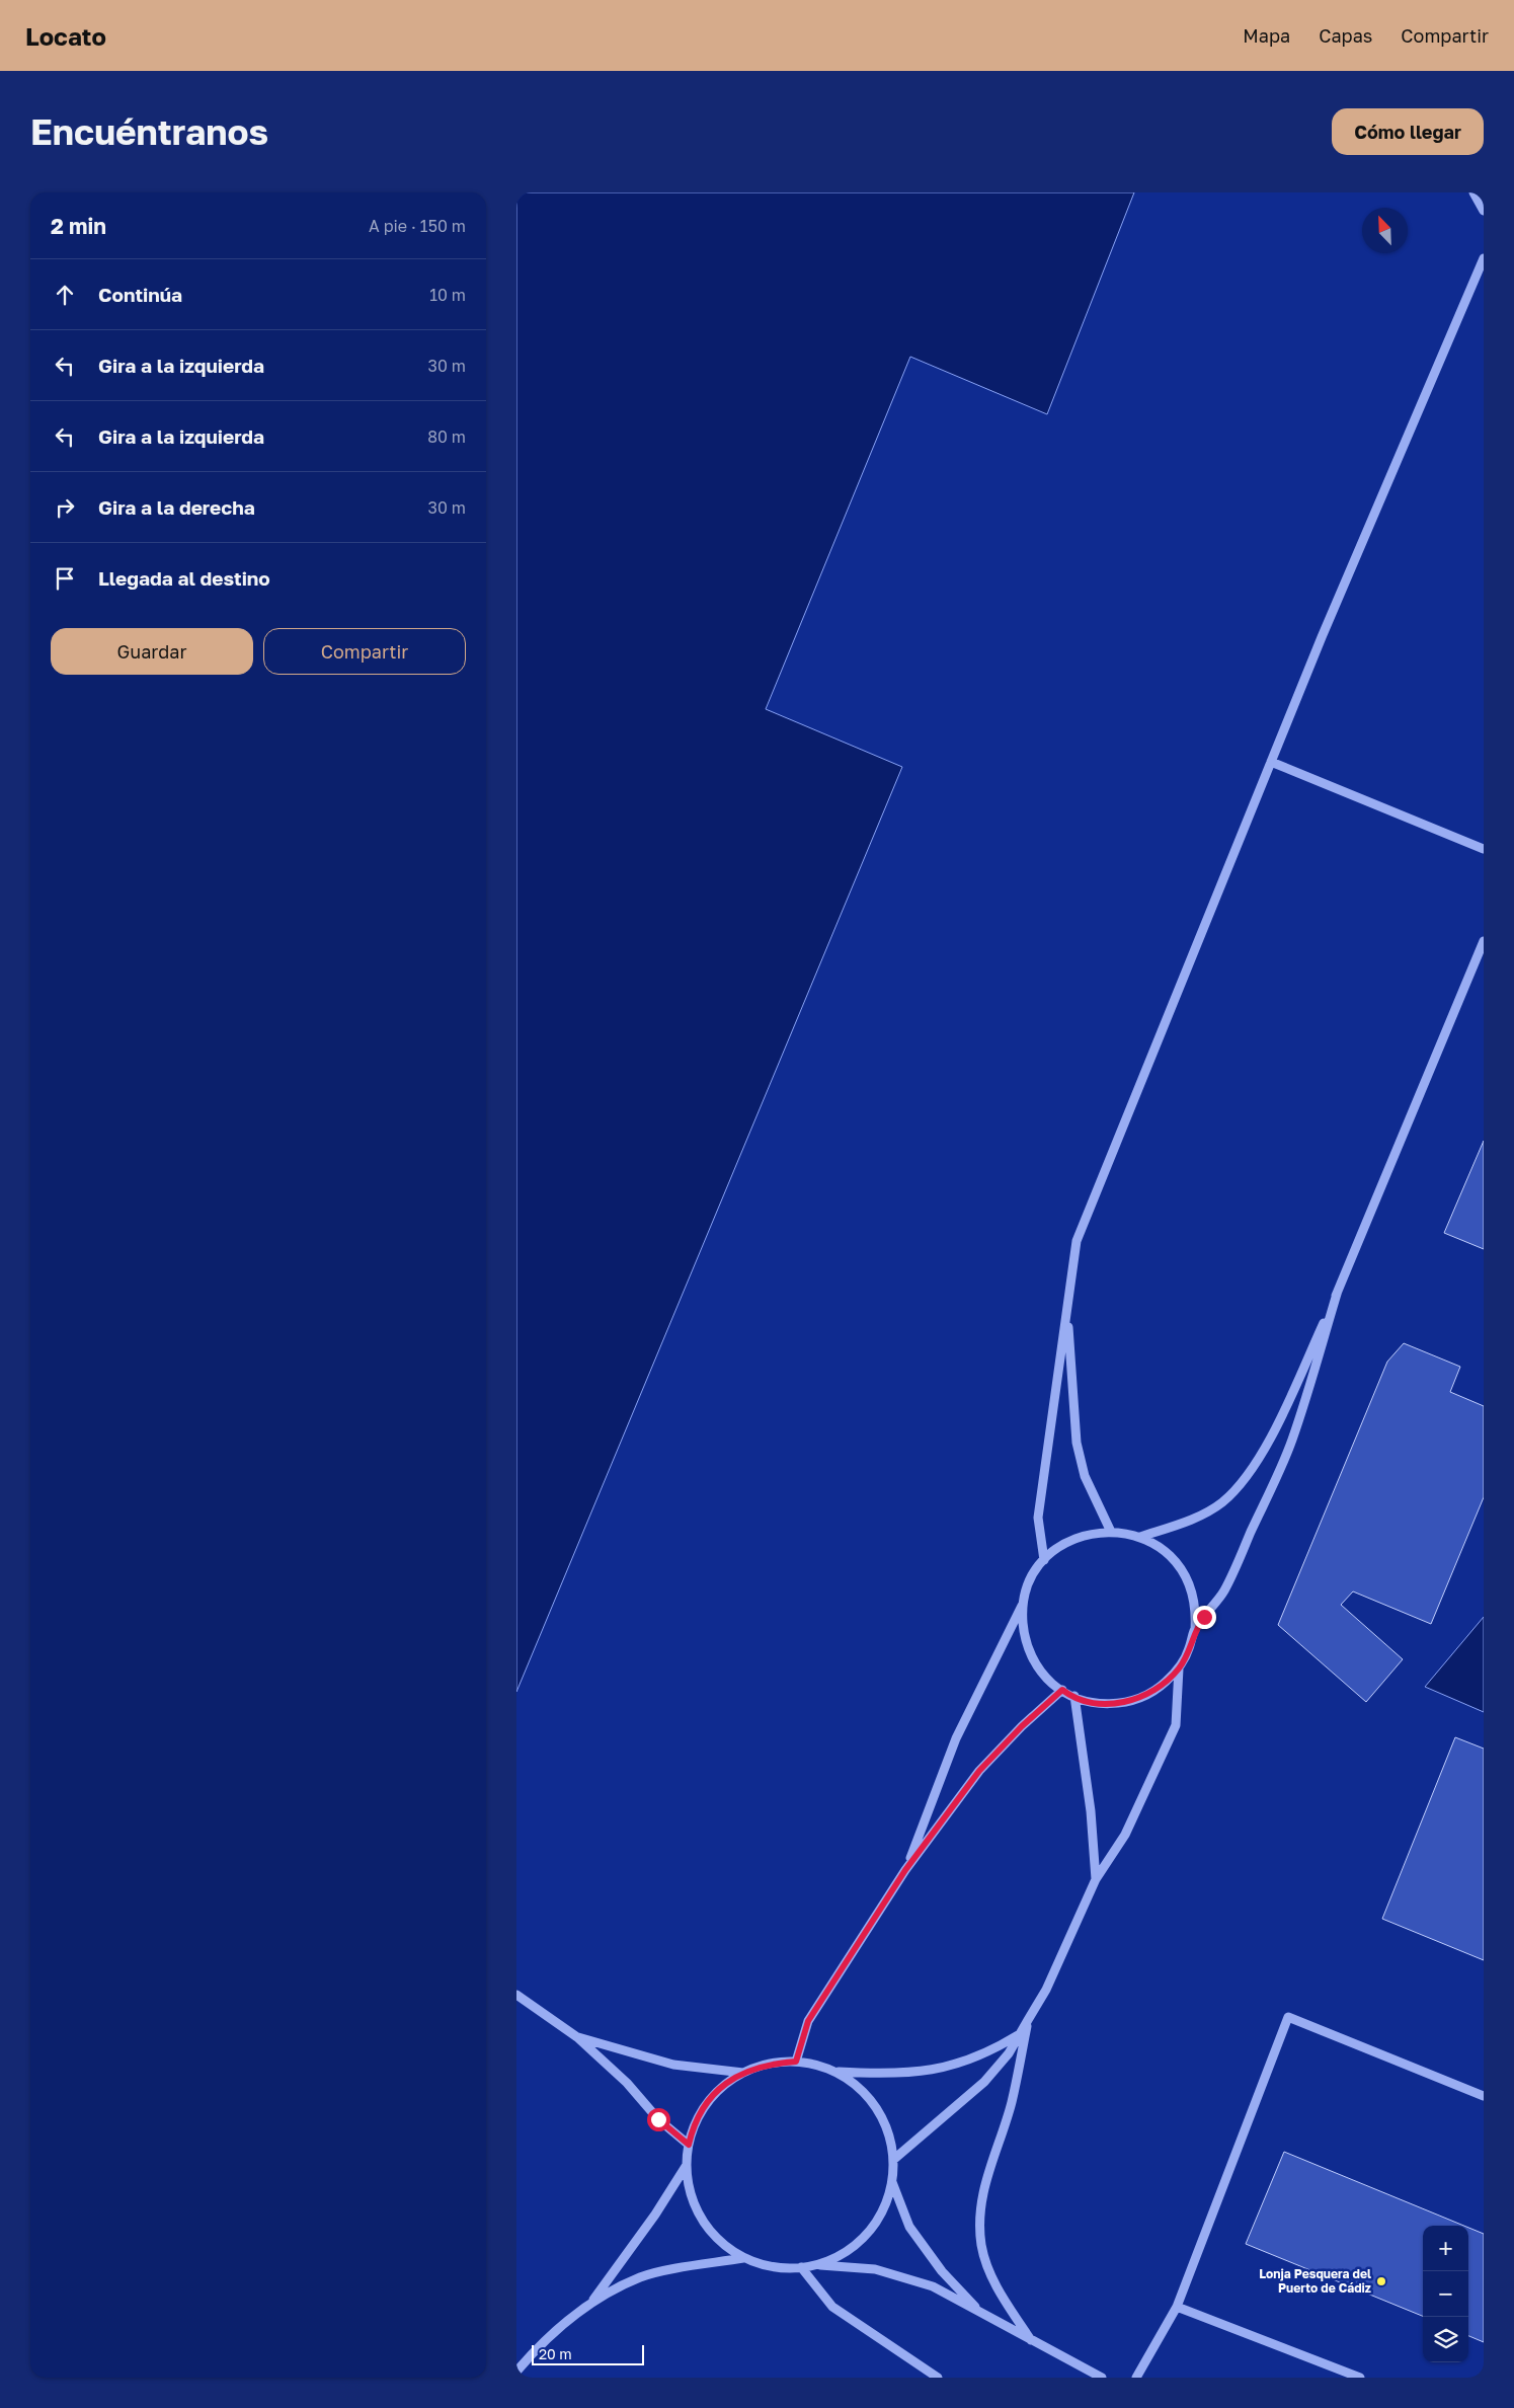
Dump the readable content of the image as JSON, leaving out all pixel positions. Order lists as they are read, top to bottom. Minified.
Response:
{"places":["Lonja Pesquera del Puerto de Cádiz"],"scale_bar":"20 m","north":"top left","page":{"header":"Locato","nav":["Mapa","Capas","Compartir"],"buttons":["Cómo llegar",["Guardar","Compartir"]],"title":"Encuéntranos","heading":["2 min","A pie · 150 m"],"list":[["Continúa","10 m"],["Gira a la izquierda","30 m"],["Gira a la izquierda","80 m"],["Gira a la derecha","30 m"],"Llegada al destino"],"map_buttons":["+","−"],"scale":"20 m"}}
